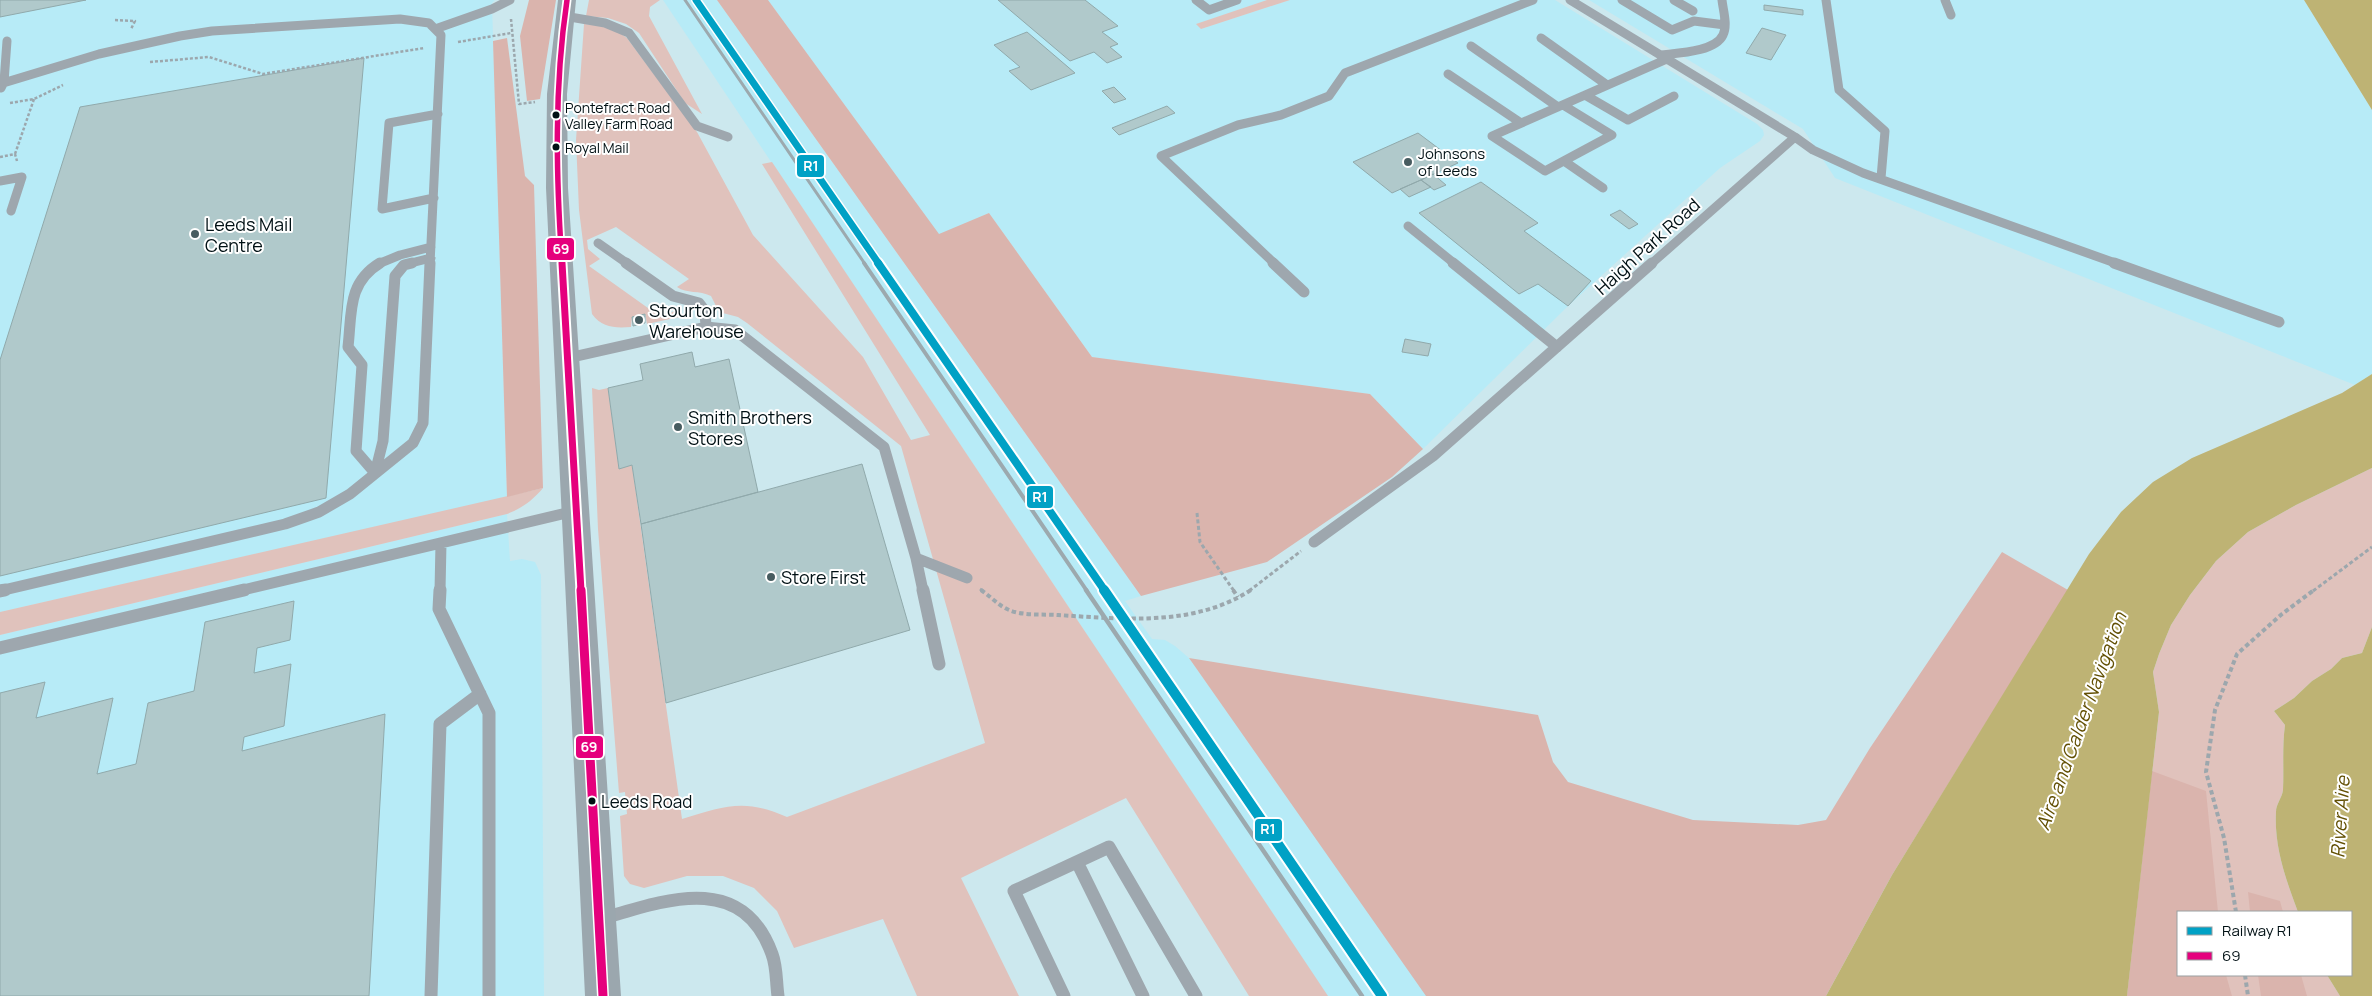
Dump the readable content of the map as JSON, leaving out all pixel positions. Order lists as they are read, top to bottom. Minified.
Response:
{"streets":{"lane":["Haigh Park Road"]},"water":["Aire and Calder Navigation","River Aire"],"places":["Pontefract Road Valley Farm Road","Royal Mail","Johnsons of Leeds","Leeds Mail Centre","Stourton Warehouse","Smith Brothers Stores","Store First","Leeds Road"],"lines":["rail line R1","transit line 69"],"legend":["Railway R1","69"]}
